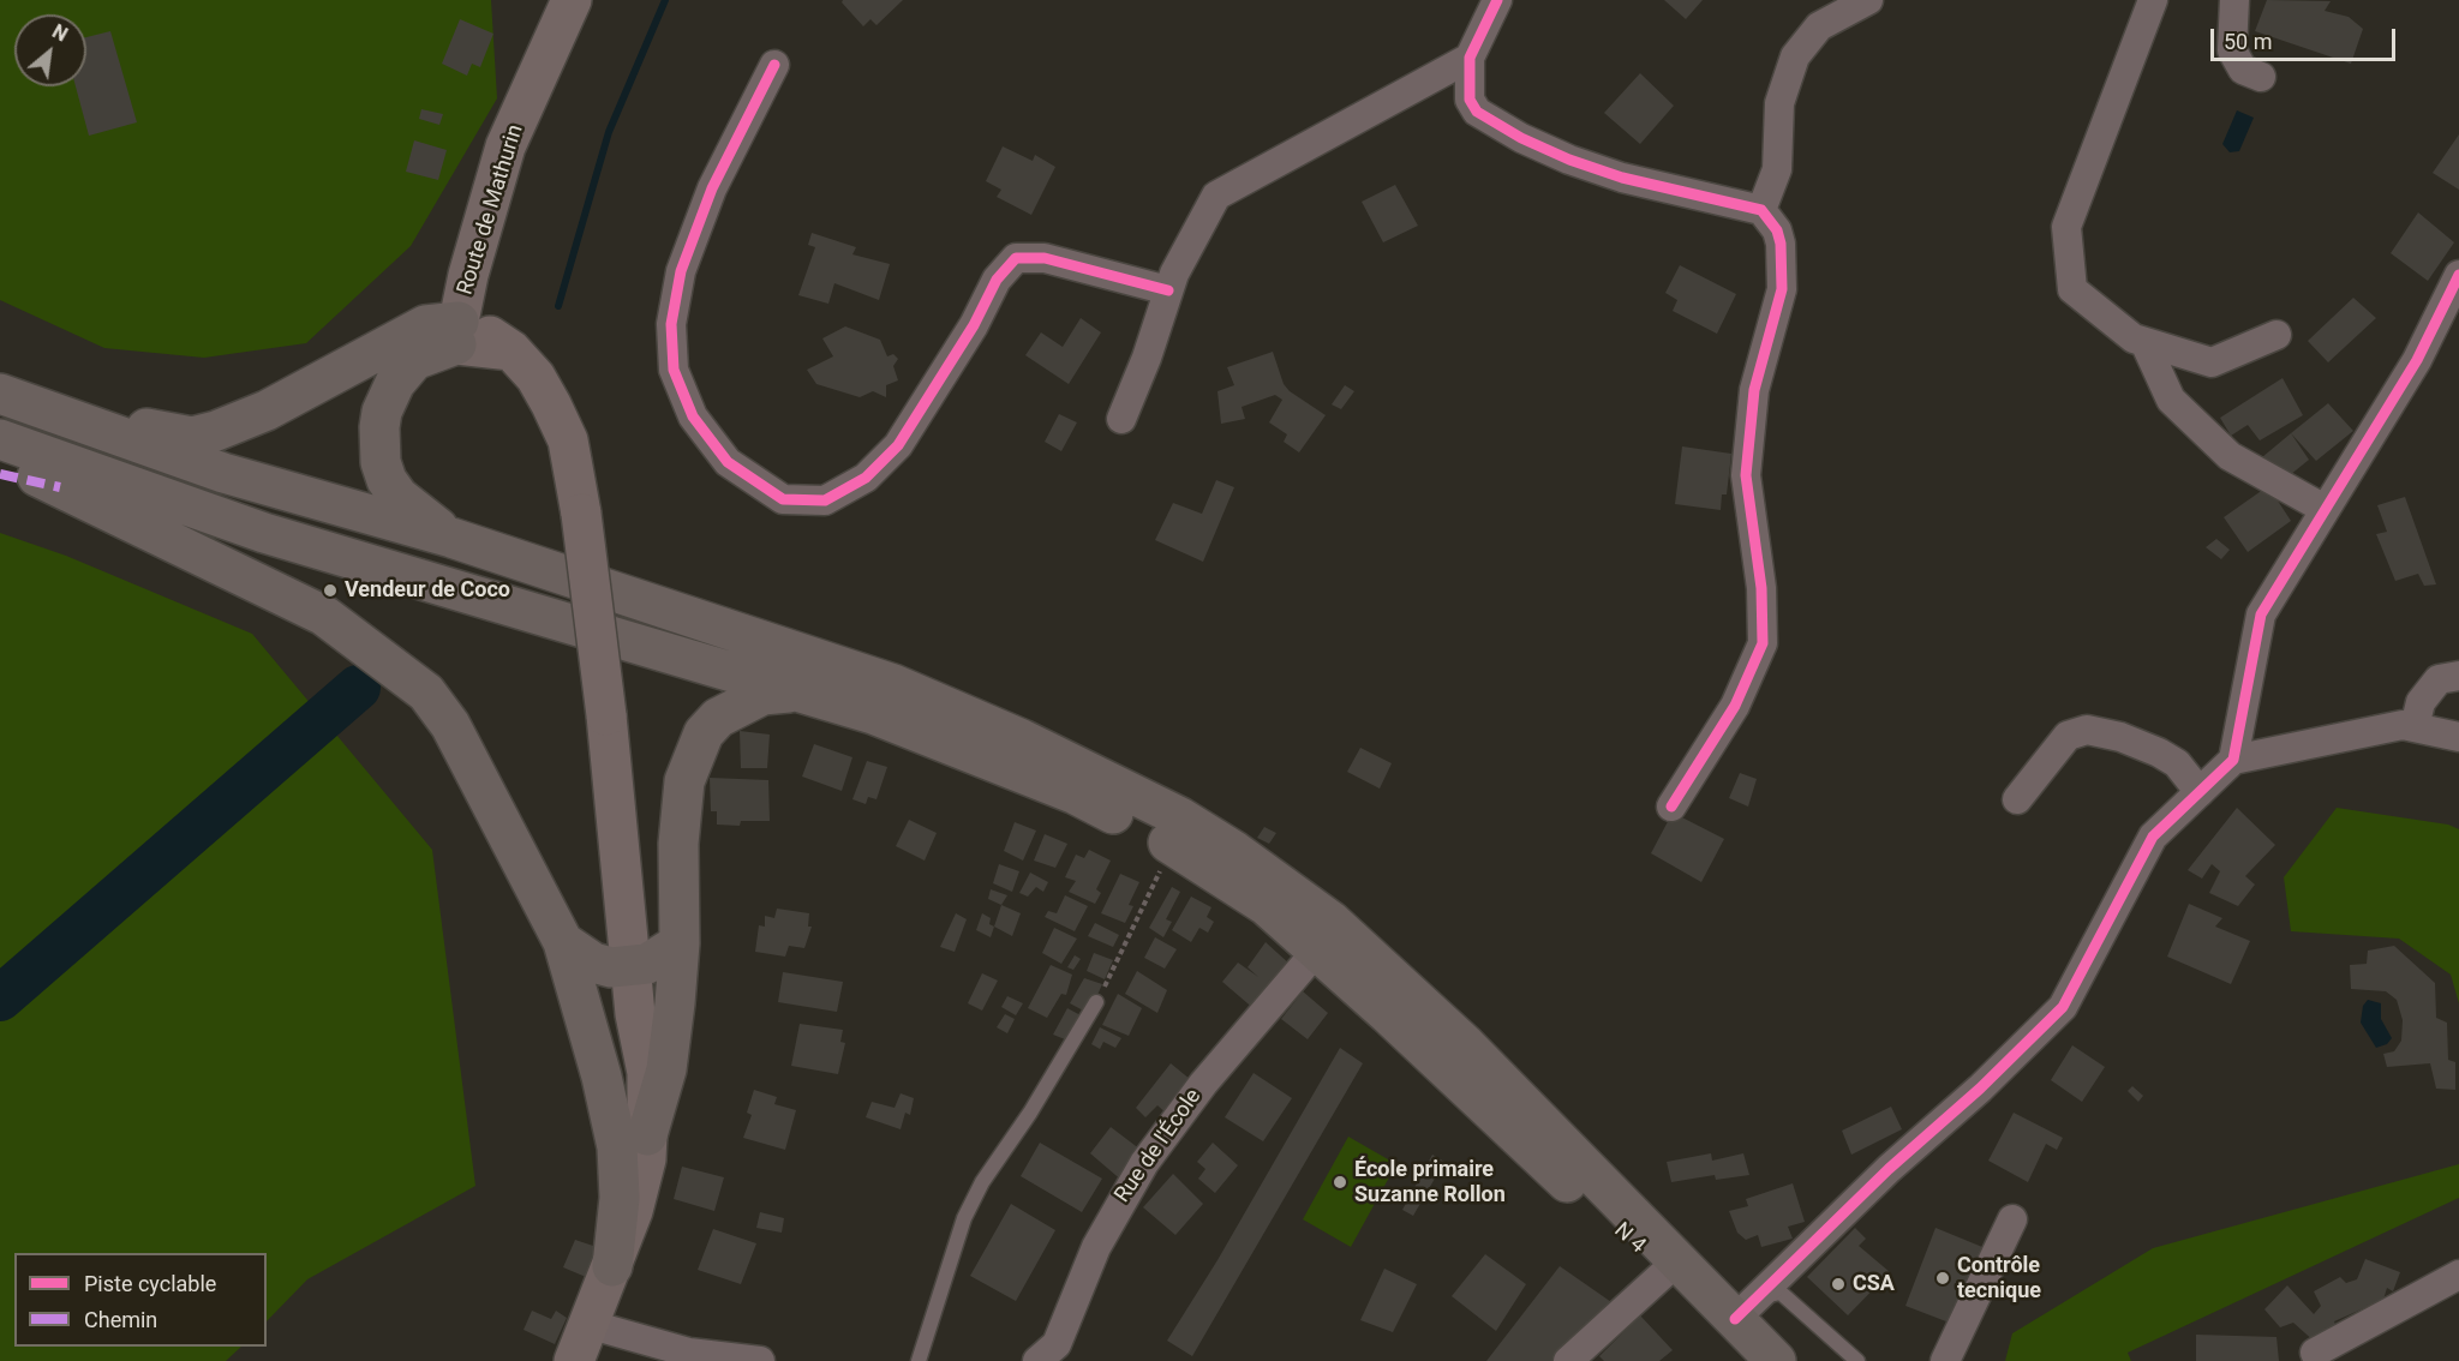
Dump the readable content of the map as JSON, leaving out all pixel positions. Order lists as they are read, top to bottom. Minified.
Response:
{"streets":{"highway":["N 4"],"main road":["Route de Mathurin"],"street":["Rue de l'École"]},"crossings":[["Rue de l'École","N 4"]],"places":["Vendeur de Coco","École primaire Suzanne Rollon","Contrôle tecnique","CSA"],"legend":["Piste cyclable","Chemin"],"scale_bar":"50 m","north":"top right"}
